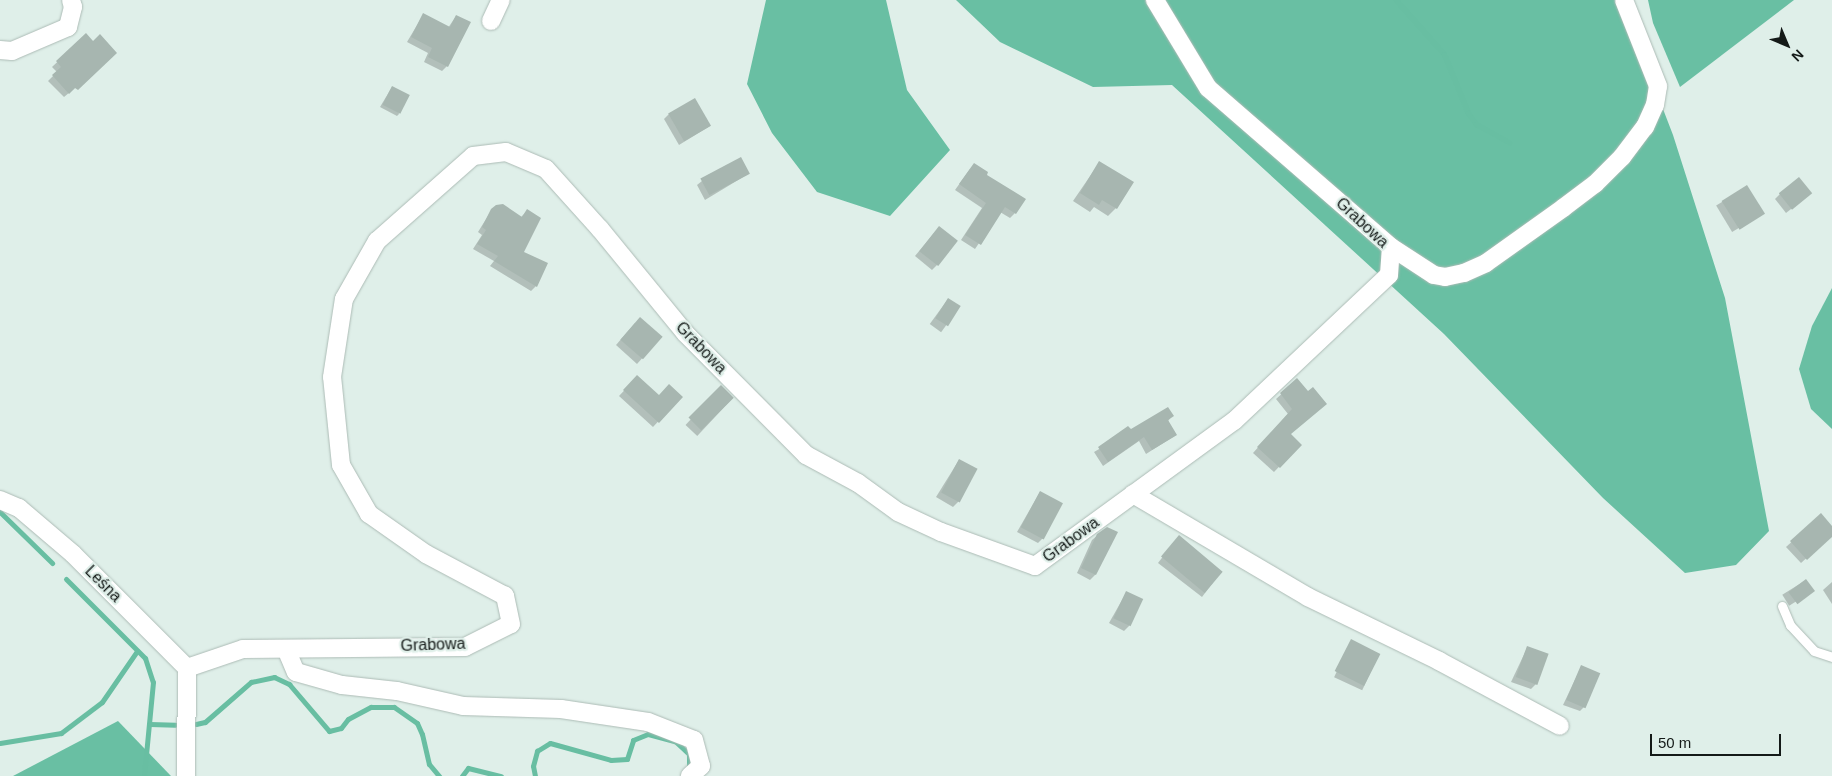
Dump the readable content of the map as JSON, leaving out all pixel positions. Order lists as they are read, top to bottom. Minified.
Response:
{"streets":{"street":["Grabowa","Leśna"]},"crossings":[["Grabowa","Leśna"]],"scale_bar":"50 m","north":"bottom right"}
